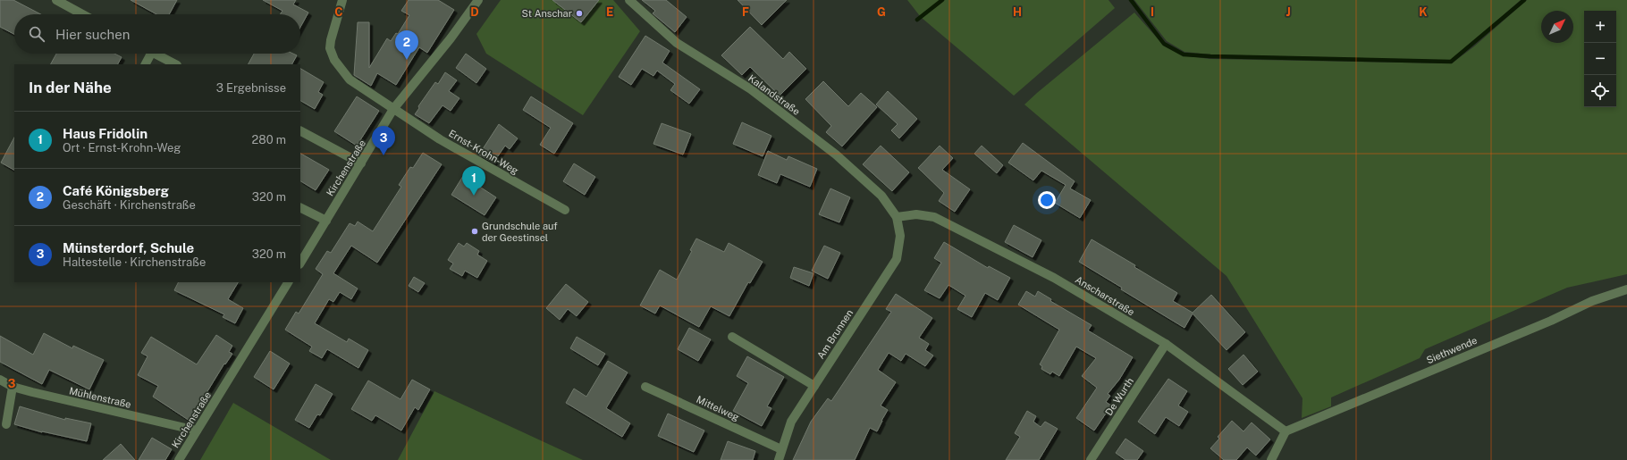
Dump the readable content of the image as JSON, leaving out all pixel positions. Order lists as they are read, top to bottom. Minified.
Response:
{"streets":{"street":["Kalandstraße","Ernst-Krohn-Weg","Kirchenstraße","Anscharstraße","Am Brunnen","Siethwende","De Wurth","Mühlenstraße","Mittelweg"]},"crossings":[["Kalandstraße","Anscharstraße"],["Kalandstraße","Am Brunnen"],["Ernst-Krohn-Weg","Kirchenstraße"],["Kirchenstraße","Mühlenstraße"],["Anscharstraße","Am Brunnen"],["Anscharstraße","Siethwende"],["Anscharstraße","De Wurth"],["Am Brunnen","Mittelweg"]],"places":["St Anschar","Grundschule auf der Geestinsel"],"north":"top right","page":{"map_buttons":["+","−"],"search":"Hier suchen","pins":["2","3","1"],"heading":["In der Nähe","3 Ergebnisse"],"list":[{"mark":"1","name":"Haus Fridolin","note":"Ort · Ernst-Krohn-Weg","value":"280 m"},{"mark":"2","name":"Café Königsberg","note":"Geschäft · Kirchenstraße","value":"320 m"},{"mark":"3","name":"Münsterdorf, Schule","note":"Haltestelle · Kirchenstraße","value":"320 m"}]},"grid":{"columns":["C","D","E","F","G","H","I","J","K"],"rows":["3"]}}
